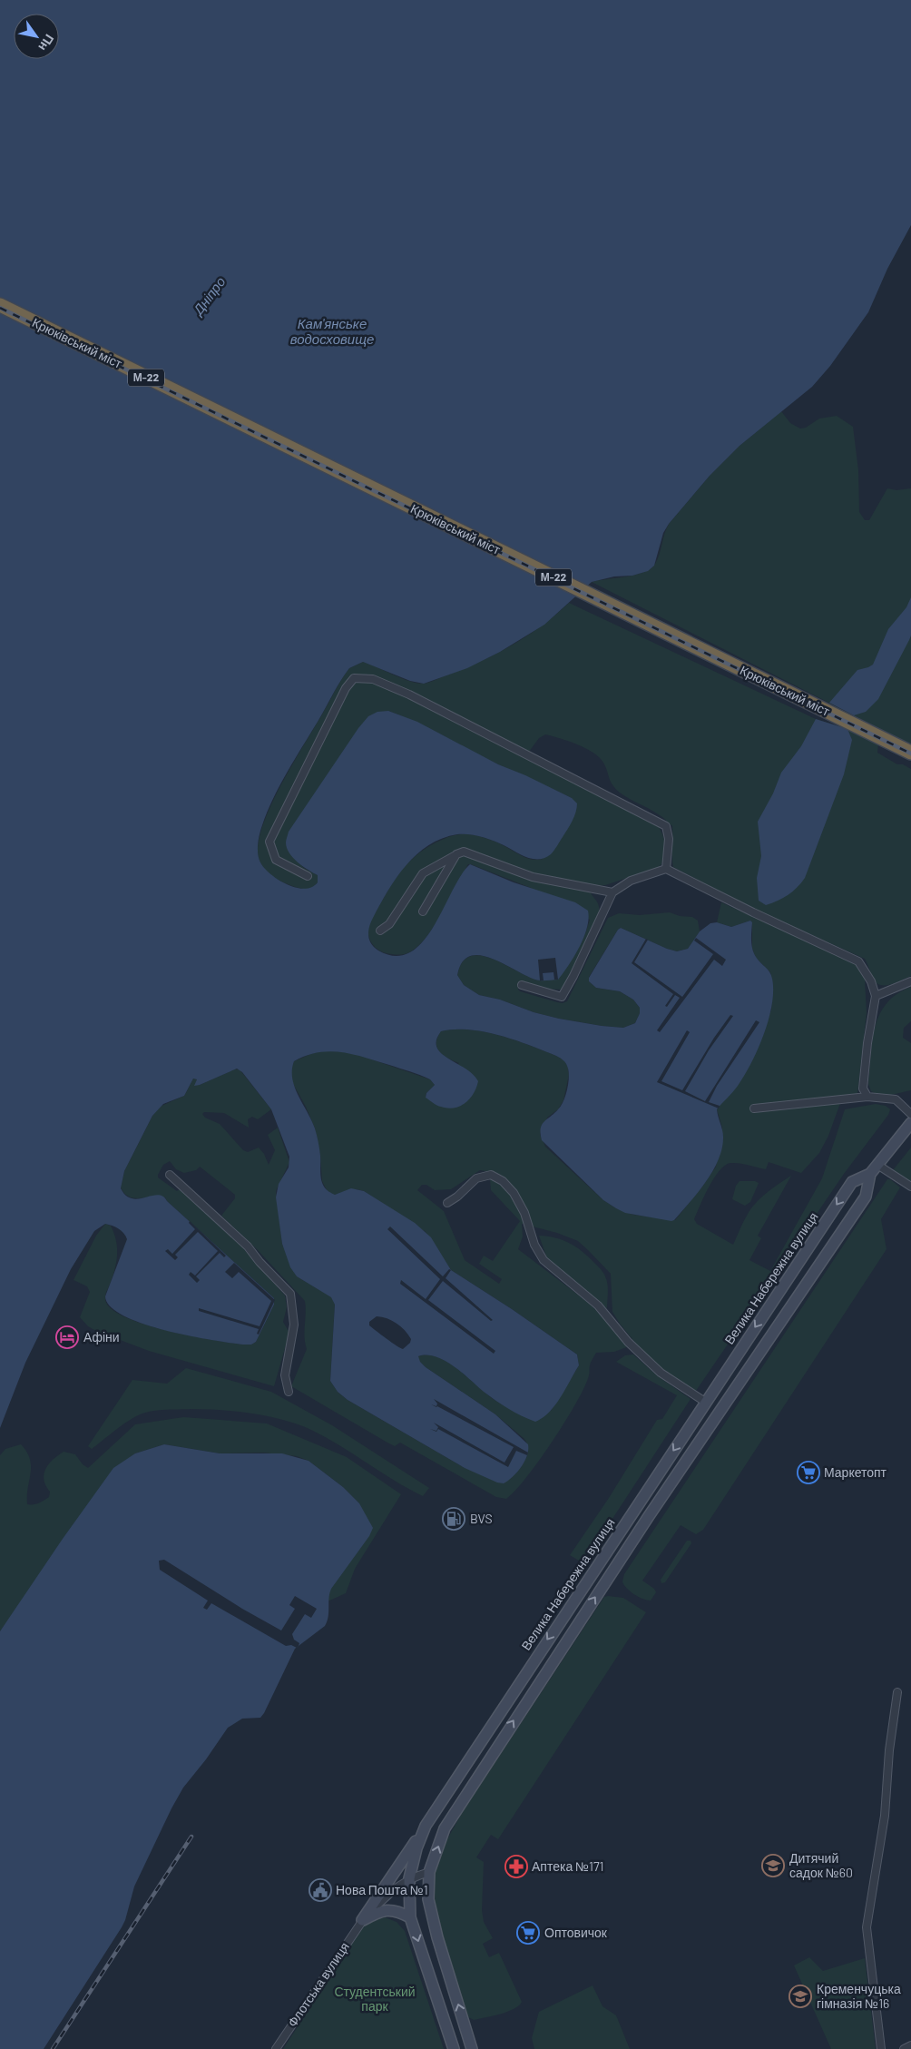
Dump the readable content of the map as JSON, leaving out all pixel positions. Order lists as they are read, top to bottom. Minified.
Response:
{"streets":{"highway":["Крюківський міст","М-22"],"street":["Велика Набережна вулиця","Флотська вулиця"]},"crossings":[["Велика Набережна вулиця","Флотська вулиця"]],"water":["Дніпро","Кам'янське водосховище"],"parks":["Студентський парк"],"places":{"hotel":["Афіни"],"supermarket":["Маркетопт","Оптовичок"],"fuel station":["BVS"],"school or university":["Дитячий садок №60","Кременчуцька гімназія №16"],"pharmacy":["Аптека №171"],"public building":["Нова Пошта №1"]},"north":"bottom right"}
